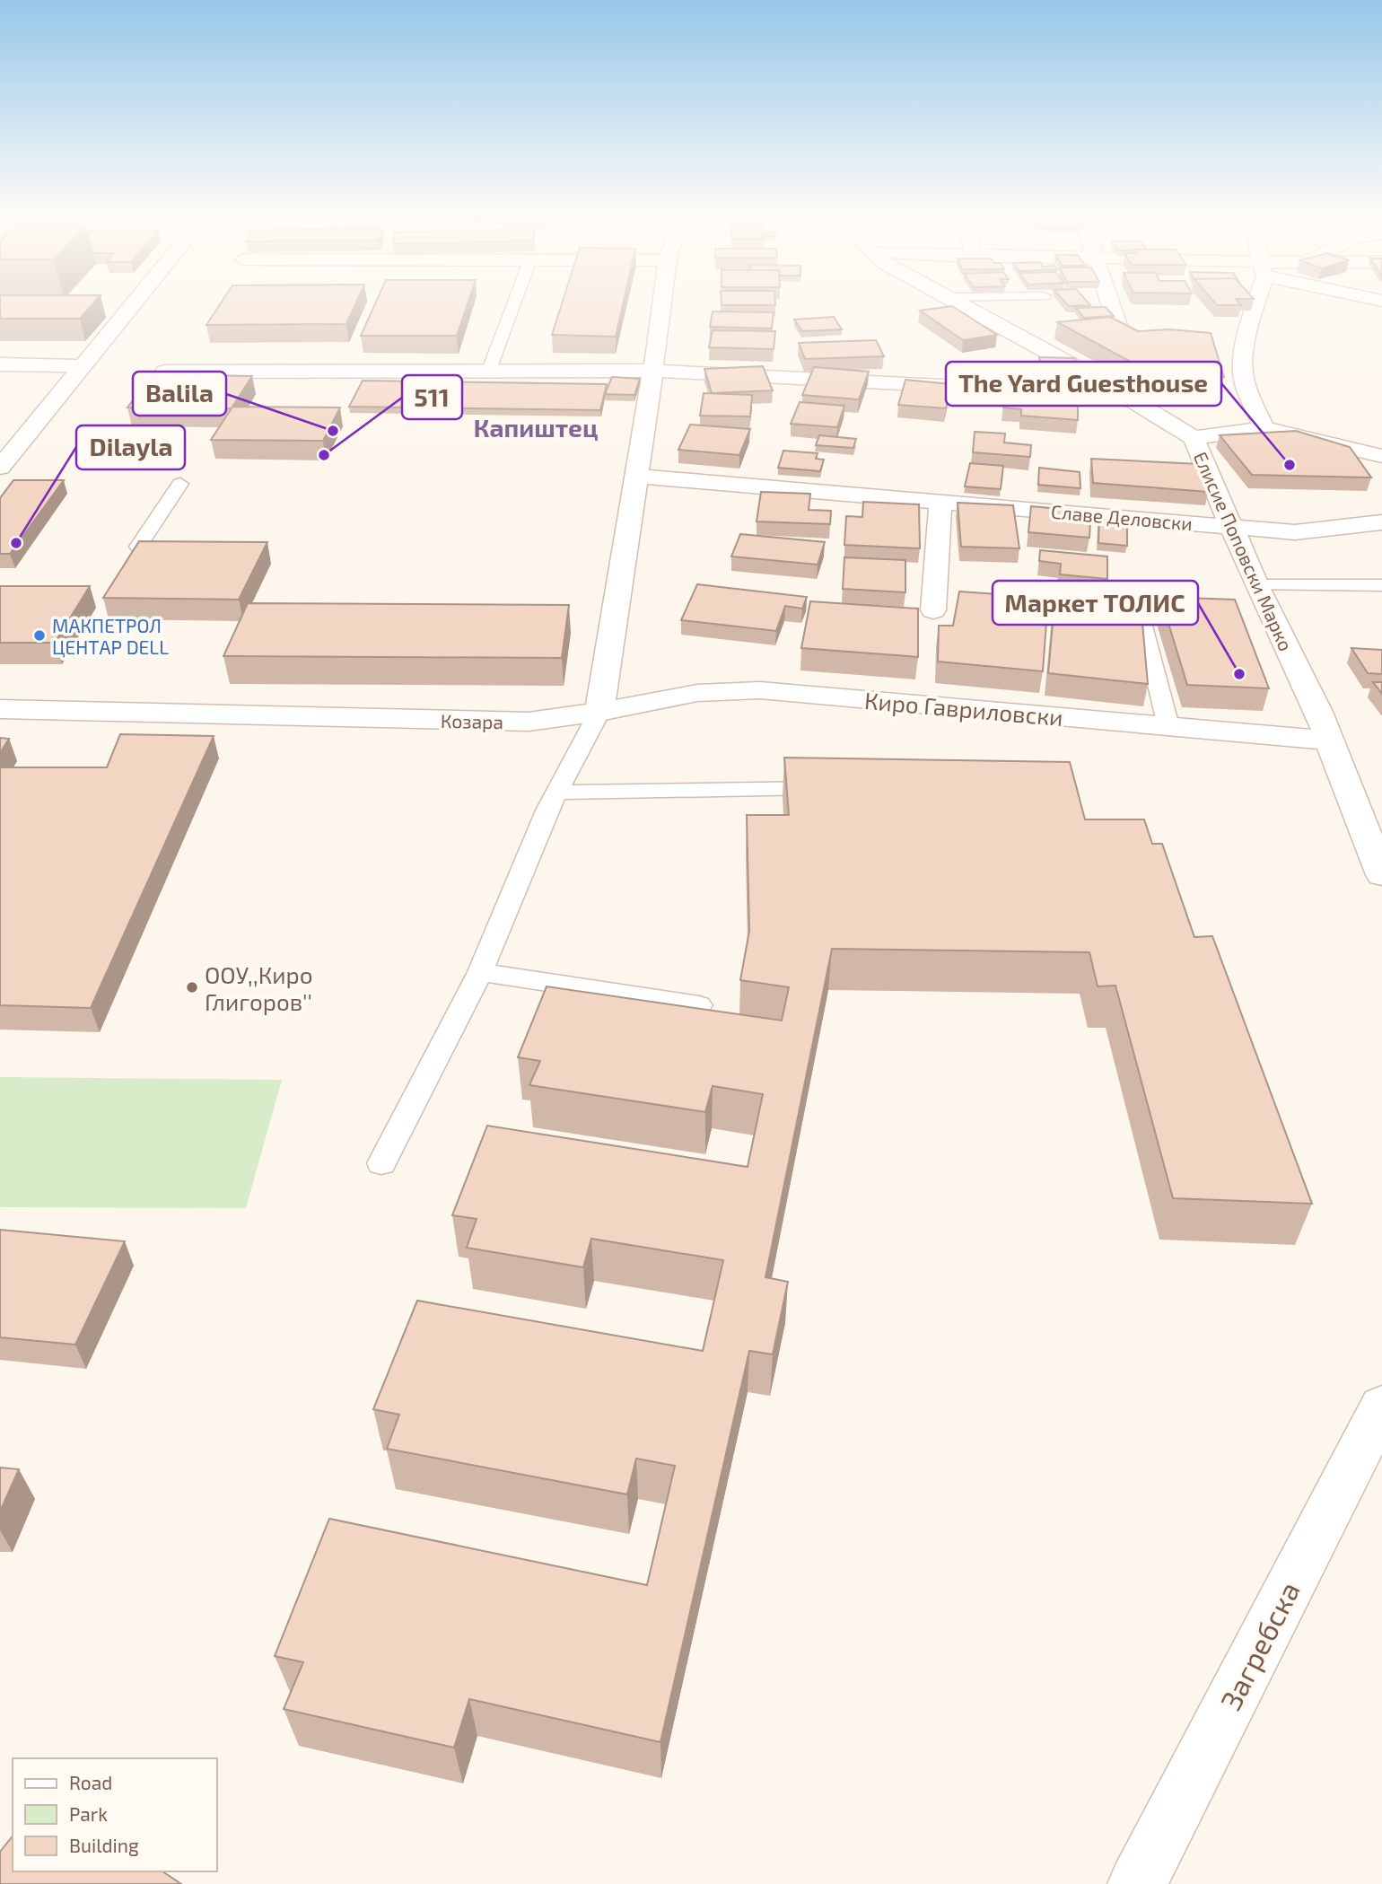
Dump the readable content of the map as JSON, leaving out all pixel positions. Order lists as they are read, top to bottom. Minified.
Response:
{"streets":{"street":["Славе Деловски","Елисие Поповски Марко","Киро Гавриловски","Козара","Загребска"]},"crossings":[["Славе Деловски","Елисие Поповски Марко"],["Елисие Поповски Марко","Киро Гавриловски"],["Киро Гавриловски","Козара"]],"districts":["Капиштец"],"places":["Balila","511","The Yard Guesthouse","Dilayla","МАКПЕТРОЛ ЦЕНТАР DELL","Маркет ТОЛИС","ООУ,,Киро Глигоров''"],"legend":["Road","Park","Building"]}
